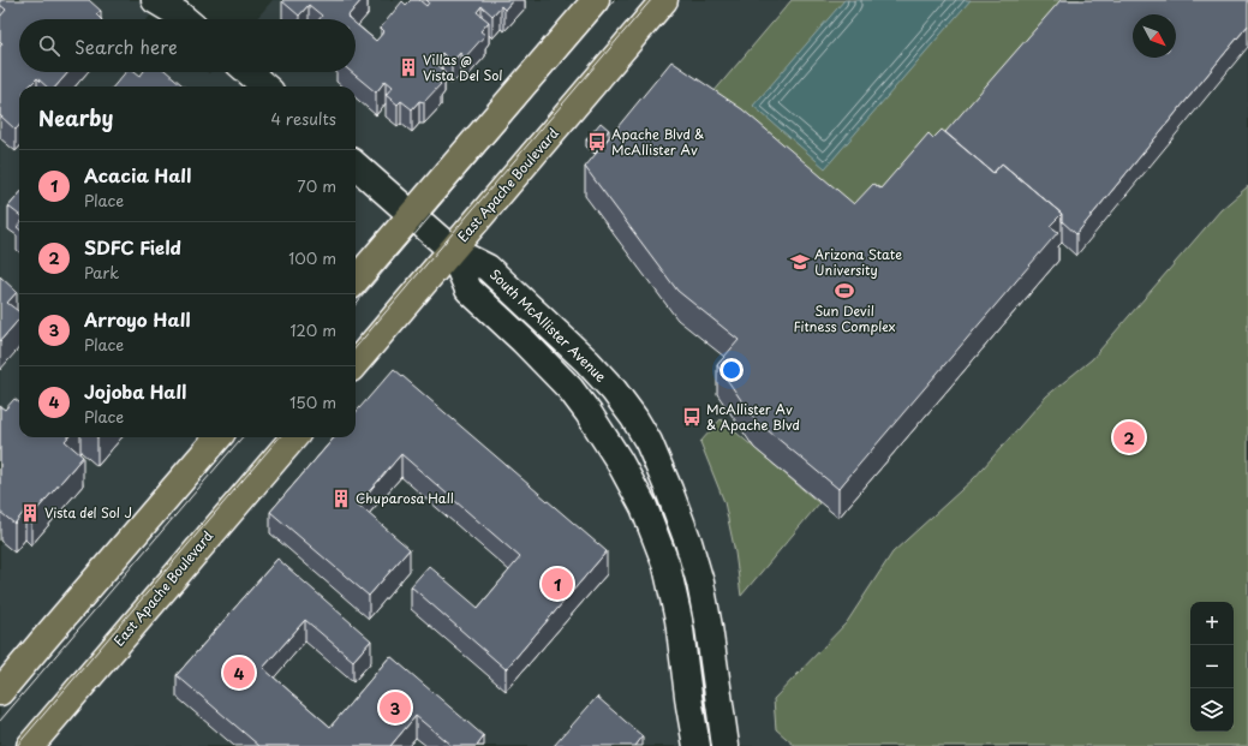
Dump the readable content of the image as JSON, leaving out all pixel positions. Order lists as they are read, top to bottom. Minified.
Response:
{"streets":{"main road":["East Apache Boulevard"],"street":["South McAllister Avenue"]},"crossings":[["East Apache Boulevard","South McAllister Avenue"]],"places":{"building":["Villas @ Vista Del Sol","Chuparosa Hall","Vista del Sol J"],"bus stop":["Apache Blvd & McAllister Av","McAllister Av & Apache Blvd"],"school or university":["Arizona State University"],"sports":["Sun Devil Fitness Complex"]},"north":"bottom right","page":{"search":"Search here","heading":["Nearby","4 results"],"list":[{"mark":"1","name":"Acacia Hall","note":"Place","value":"70 m"},{"mark":"2","name":"SDFC Field","note":"Park","value":"100 m"},{"mark":"3","name":"Arroyo Hall","note":"Place","value":"120 m"},{"mark":"4","name":"Jojoba Hall","note":"Place","value":"150 m"}],"pins":["2","1","4","3"],"map_buttons":["+","−"]}}
